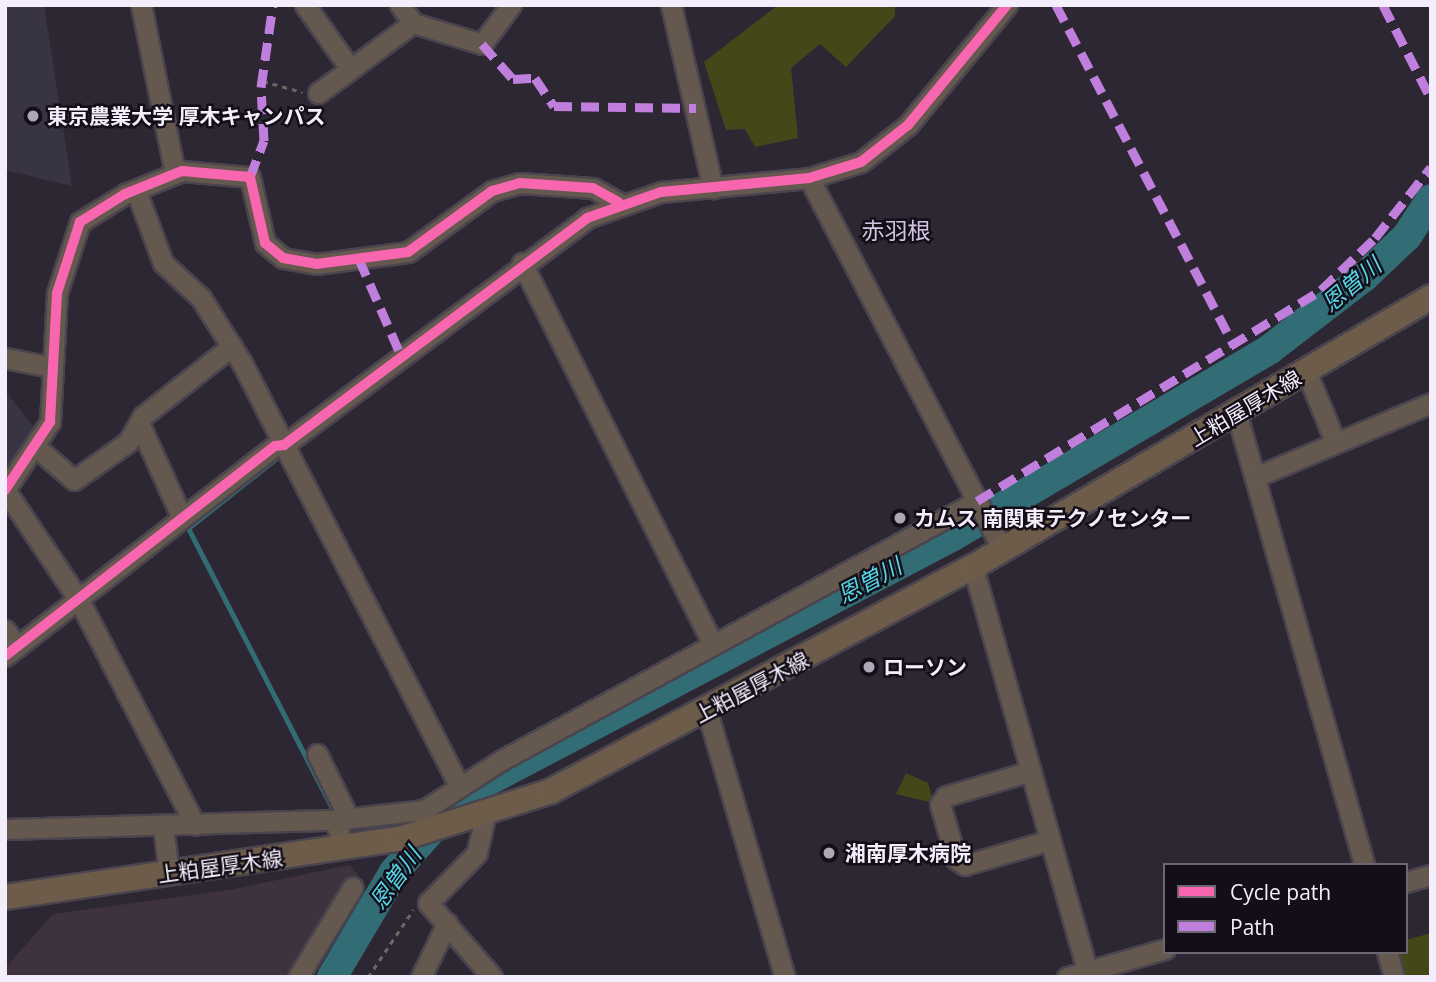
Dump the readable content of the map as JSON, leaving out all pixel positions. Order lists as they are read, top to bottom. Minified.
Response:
{"streets":{"main road":["上粕屋厚木線"]},"districts":["赤羽根"],"water":["恩曽川"],"places":["東京農業大学 厚木キャンパス","カムス 南関東テクノセンター","ローソン","湘南厚木病院"],"legend":["Cycle path","Path"]}
